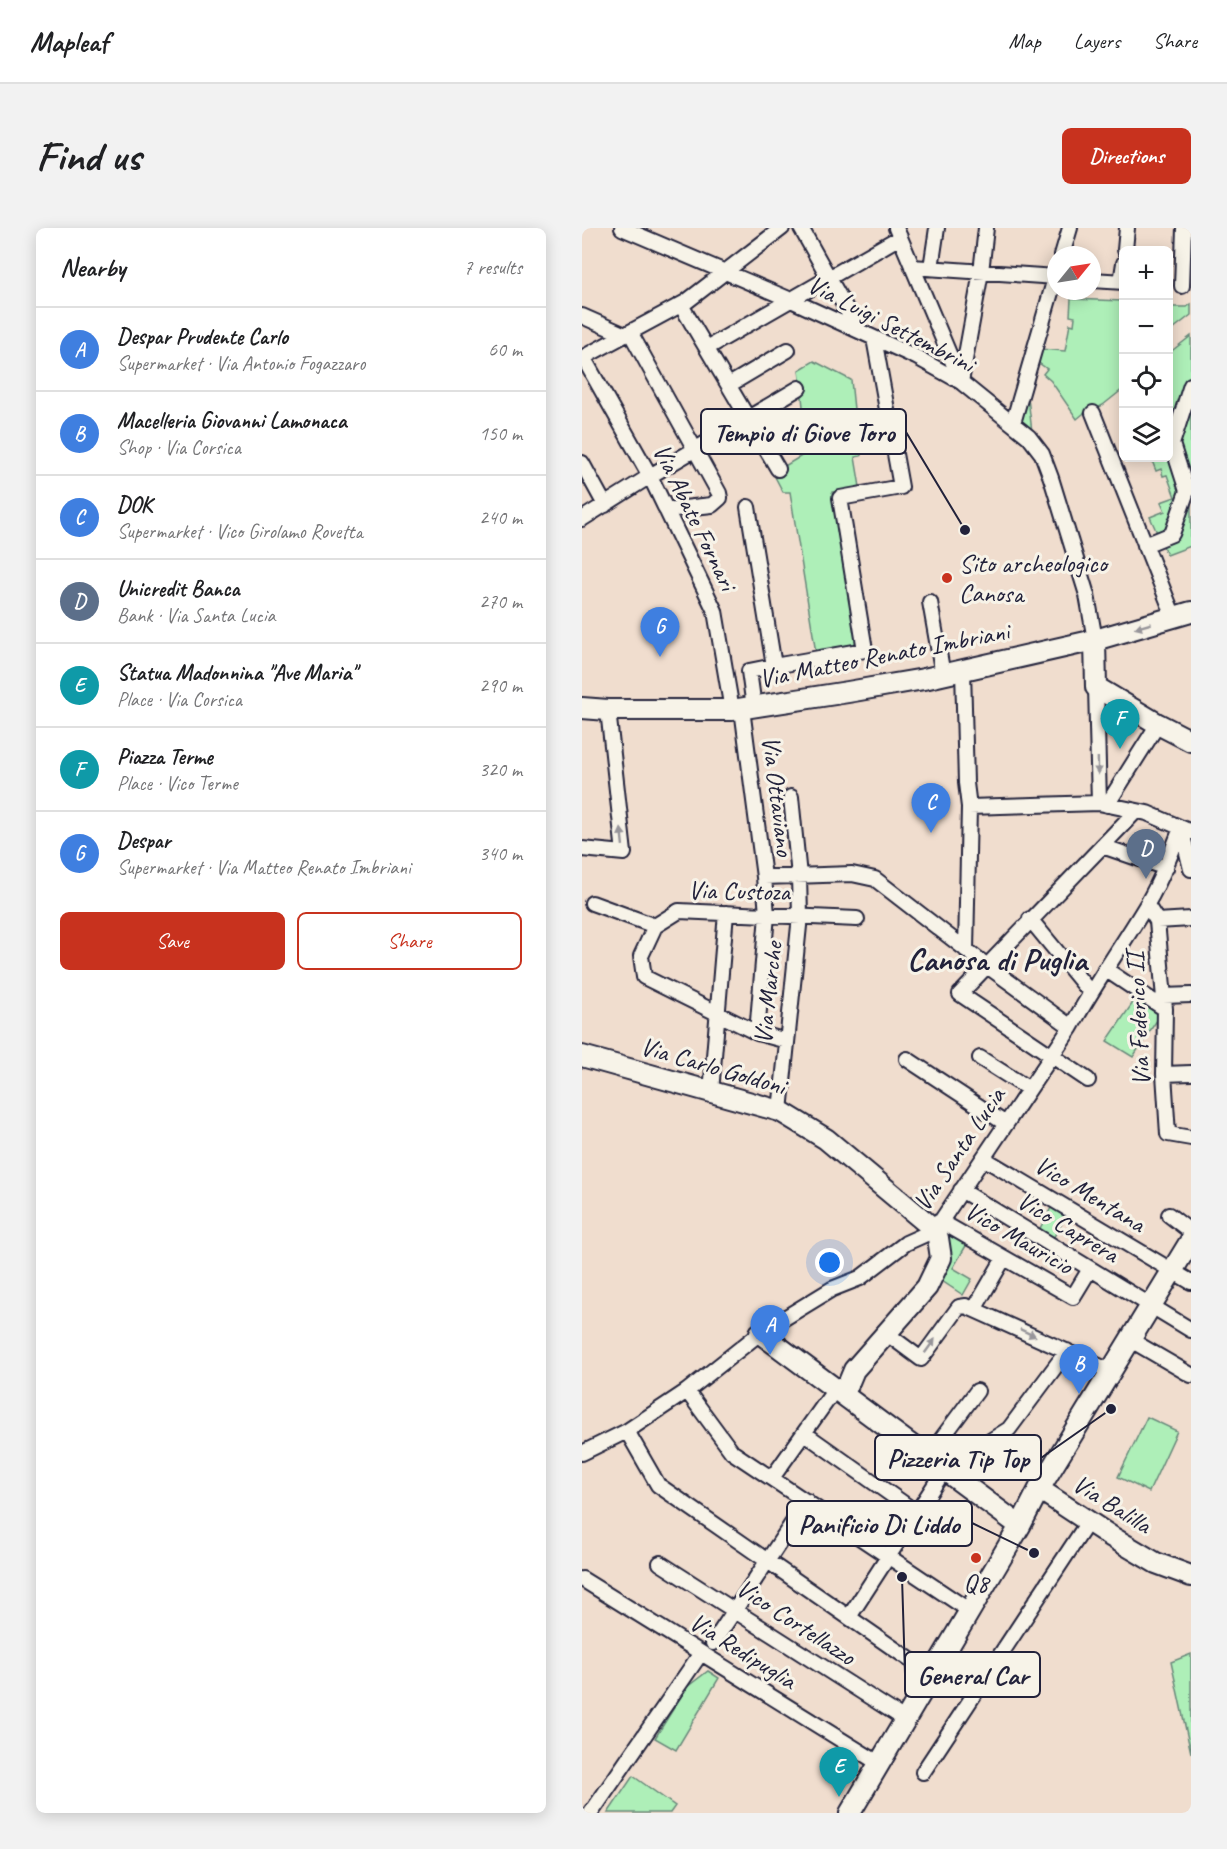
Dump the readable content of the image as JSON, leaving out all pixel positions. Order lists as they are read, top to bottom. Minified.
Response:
{"streets":{"street":["Via Luigi Settembrini","Via Abate Fornari","Via Matteo Renato Imbriani","Via Ottaviano","Via Custoza","Via Marche","Via Federico II","Via Carlo Goldoni","Via Santa Lucia","Vico Mentana","Vico Caprera","Vico Mauricio","Via Balilla","Vico Cortellazzo","Via Redipuglia"]},"crossings":[["Via Luigi Settembrini","Via Matteo Renato Imbriani"],["Via Abate Fornari","Via Matteo Renato Imbriani"],["Via Abate Fornari","Via Ottaviano"],["Via Matteo Renato Imbriani","Via Ottaviano"],["Via Ottaviano","Via Custoza"],["Via Custoza","Via Marche"],["Via Marche","Via Carlo Goldoni"],["Via Federico II","Via Santa Lucia"],["Via Carlo Goldoni","Via Santa Lucia"],["Via Carlo Goldoni","Vico Mauricio"],["Via Santa Lucia","Vico Mentana"],["Via Santa Lucia","Vico Caprera"],["Via Santa Lucia","Vico Mauricio"],["Vico Caprera","Vico Mauricio"]],"districts":["Canosa di Puglia"],"places":["Tempio di Giove Toro","Sito archeologico Canosa","Pizzeria Tip Top","Panificio Di Liddo","Q8","General Car"],"north":"top right","page":{"header":"Mapleaf","nav":["Map","Layers","Share"],"buttons":["Directions",["Save","Share"]],"title":"Find us","heading":["Nearby","7 results"],"map_buttons":["+","−"],"list":[{"mark":"A","name":"Despar Prudente Carlo","note":"Supermarket · Via Antonio Fogazzaro","value":"60 m"},{"mark":"B","name":"Macelleria Giovanni Lamonaca","note":"Shop · Via Corsica","value":"150 m"},{"mark":"C","name":"DOK","note":"Supermarket · Vico Girolamo Rovetta","value":"240 m"},{"mark":"D","name":"Unicredit Banca","note":"Bank · Via Santa Lucia","value":"270 m"},{"mark":"E","name":"Statua Madonnina \"Ave Maria\"","note":"Place · Via Corsica","value":"290 m"},{"mark":"F","name":"Piazza Terme","note":"Place · Vico Terme","value":"320 m"},{"mark":"G","name":"Despar","note":"Supermarket · Via Matteo Renato Imbriani","value":"340 m"}],"pins":["G","F","C","D","A","B","E"]}}
